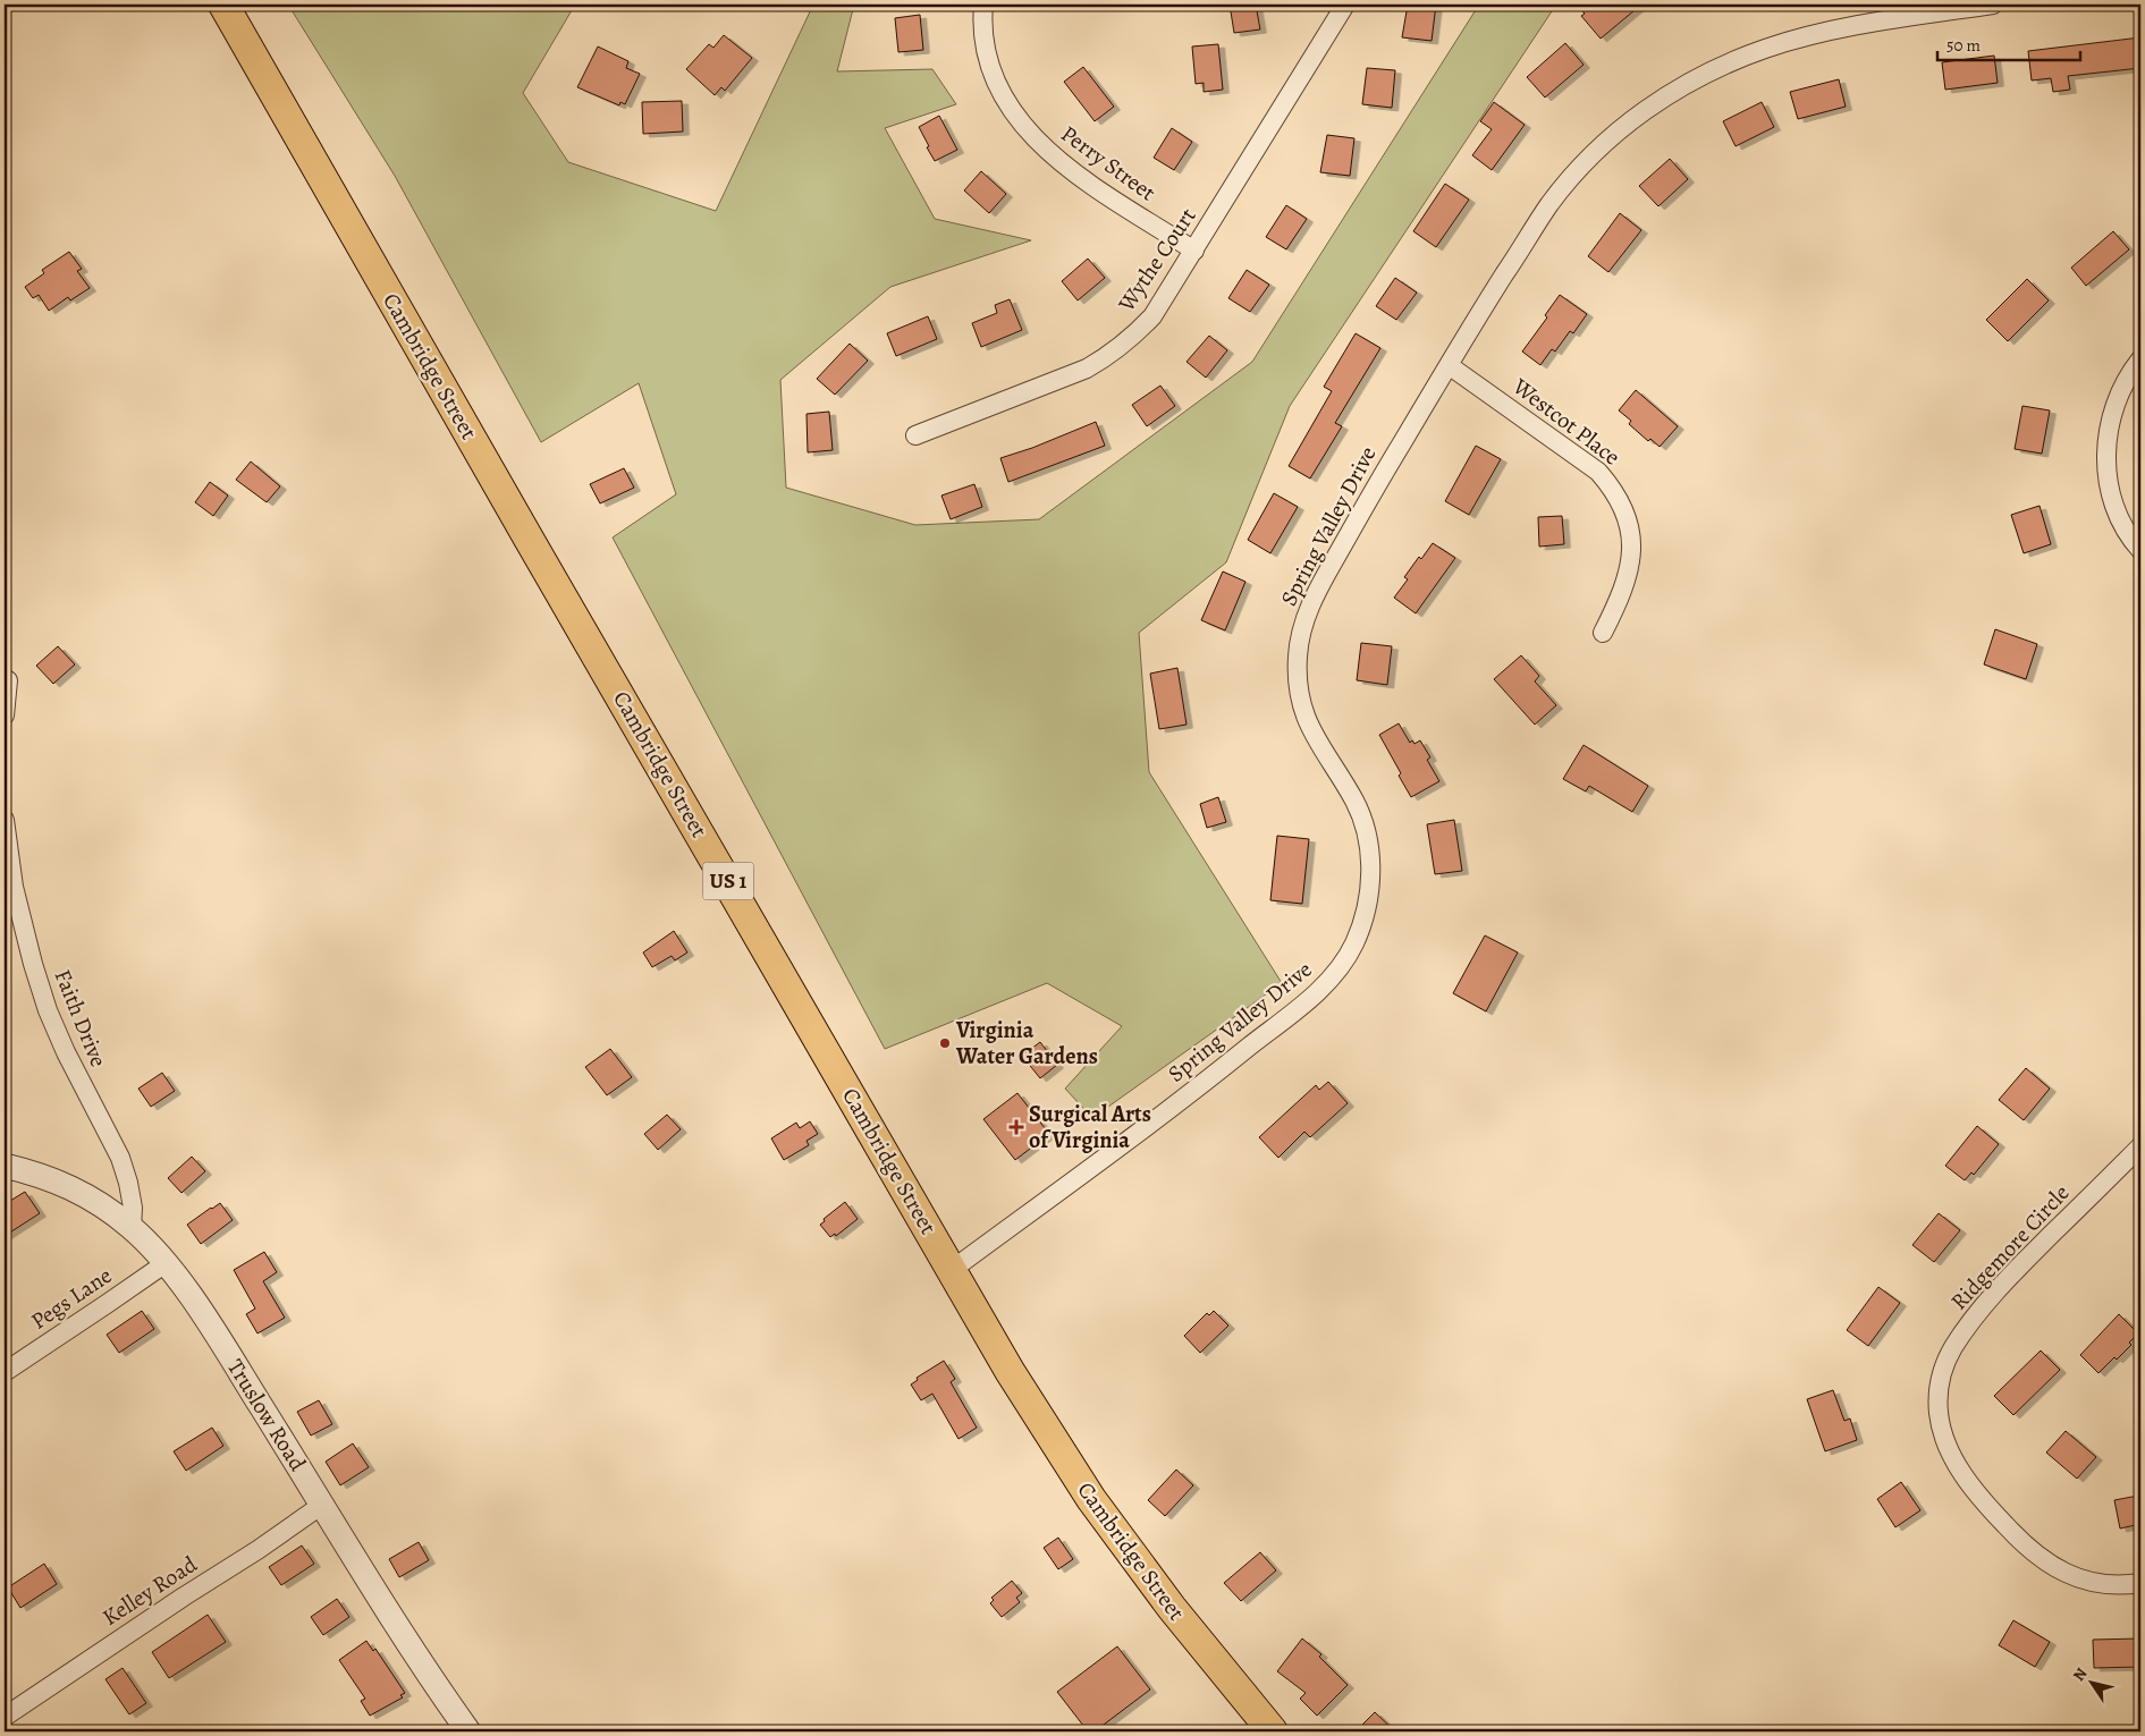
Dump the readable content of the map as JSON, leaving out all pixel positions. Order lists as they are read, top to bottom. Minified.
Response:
{"streets":{"main road":["Cambridge Street","US 1"],"street":["Perry Street","Wythe Court","Westcot Place","Spring Valley Drive","Faith Drive","Ridgemore Circle","Pegs Lane","Truslow Road","Kelley Road"]},"crossings":[["Perry Street","Wythe Court"],["Cambridge Street","Spring Valley Drive"],["Westcot Place","Spring Valley Drive"],["Faith Drive","Truslow Road"],["Pegs Lane","Truslow Road"],["Truslow Road","Kelley Road"]],"places":{"other":["Virginia Water Gardens"],"health":["Surgical Arts of Virginia"]},"scale_bar":"50 m","north":"top left"}
